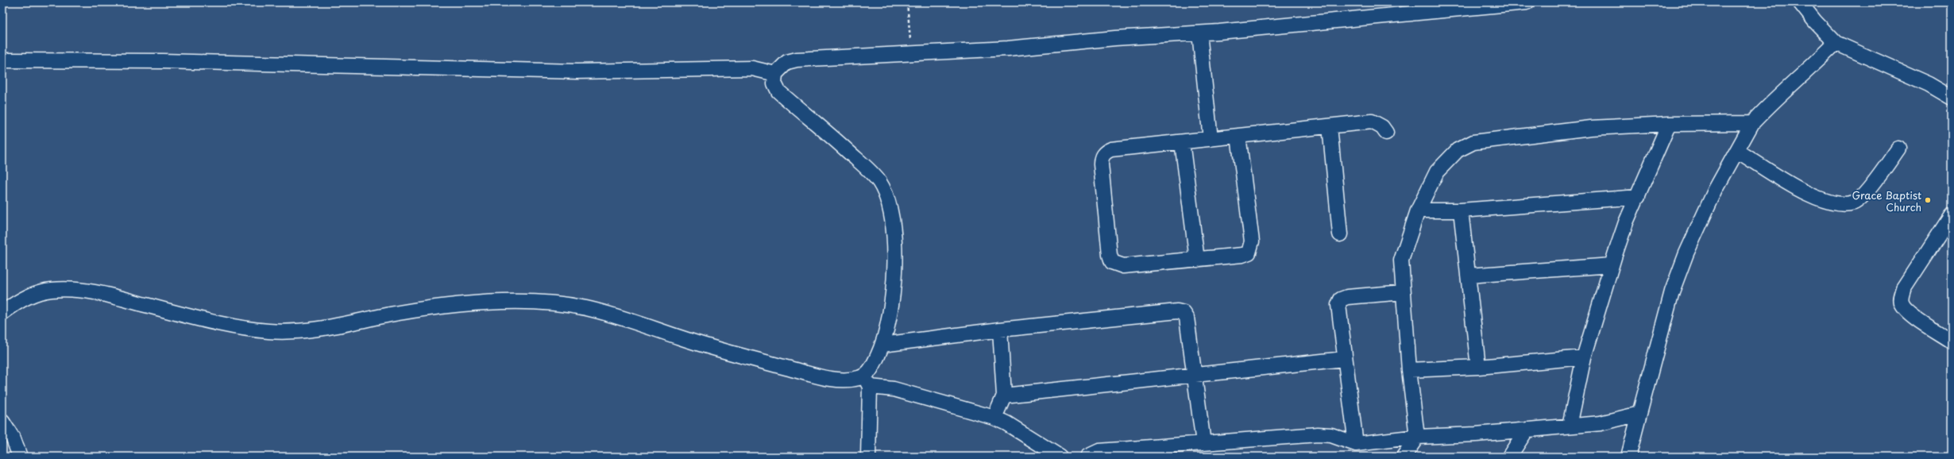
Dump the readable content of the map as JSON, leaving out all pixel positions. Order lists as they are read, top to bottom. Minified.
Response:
{"places":["Grace Baptist Church"]}
